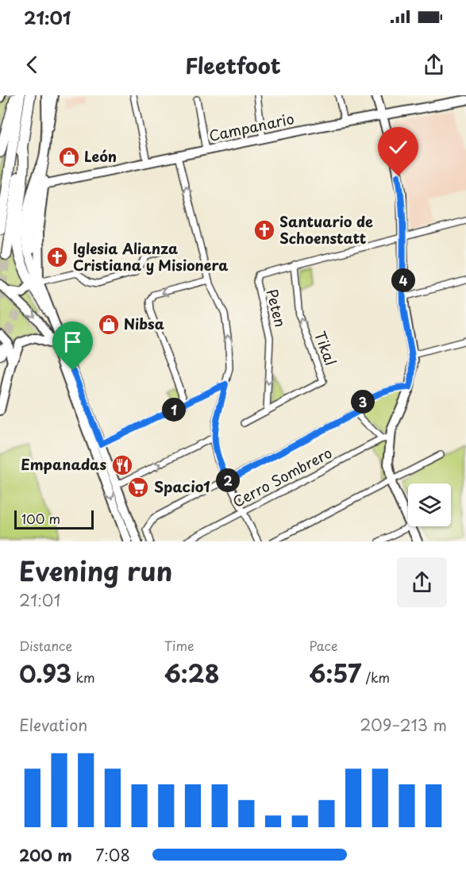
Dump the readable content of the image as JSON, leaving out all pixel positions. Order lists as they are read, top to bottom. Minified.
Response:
{"streets":{"street":["Campanario","Peten","Tikal","Cerro Sombrero"]},"crossings":[["Peten","Tikal"]],"one_way":["Tikal"],"places":{"shop":["León","Nibsa"],"church":["Santuario de Schoenstatt","Iglesia Alianza Cristiana y Misionera"],"restaurant":["Empanadas"],"supermarket":["Spacio1"]},"scale_bar":"100 m","page":{"status":"21:01","header":"Fleetfoot","pins":["4","3","1","2"],"scale":"100 m","heading":["Evening run","21:01"],"stats":[["Distance","0.93 km"],["Time","6:28"],["Pace","6:57 /km"]],"chart":["Elevation","209–213 m"],"list":[{"name":"200 m","note":"7:08"}]}}
